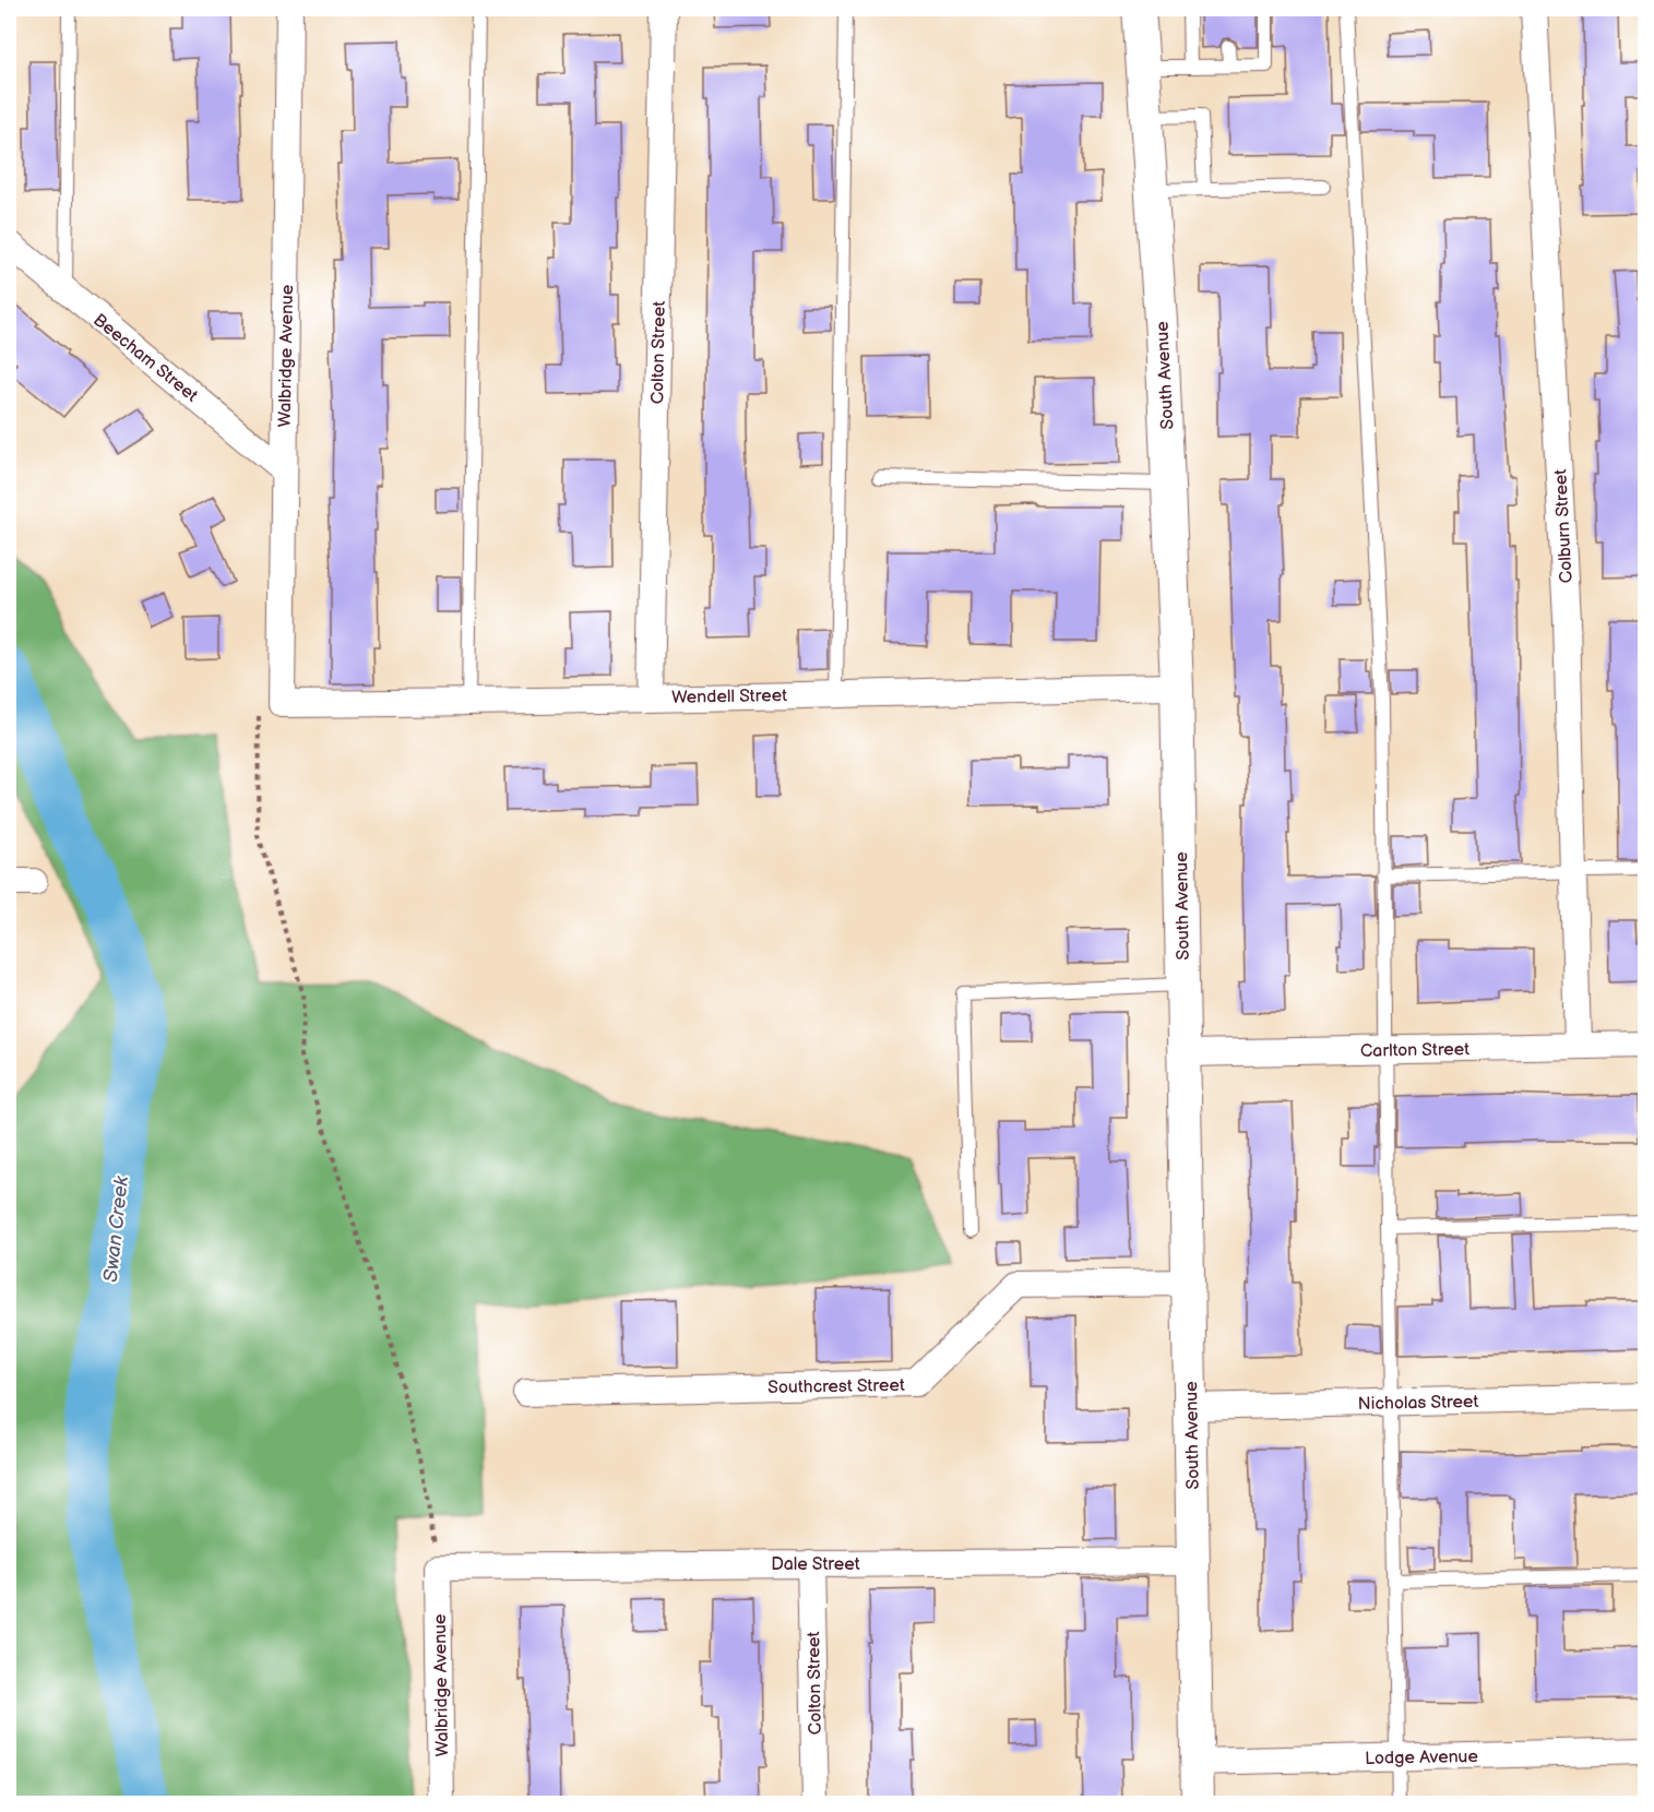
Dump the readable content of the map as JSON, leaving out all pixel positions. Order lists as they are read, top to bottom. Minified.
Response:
{"streets":{"street":["Colton Street","Walbridge Avenue","Beecham Street","South Avenue","Colburn Street","Wendell Street","Carlton Street","Southcrest Street","Nicholas Street","Dale Street","Lodge Avenue"]},"crossings":[["Colton Street","Wendell Street"],["Colton Street","Dale Street"],["Walbridge Avenue","Beecham Street"],["Walbridge Avenue","Wendell Street"],["Walbridge Avenue","Dale Street"],["South Avenue","Wendell Street"],["South Avenue","Carlton Street"],["South Avenue","Southcrest Street"],["South Avenue","Nicholas Street"],["South Avenue","Dale Street"],["South Avenue","Lodge Avenue"],["Colburn Street","Carlton Street"]],"water":["Swan Creek"]}
